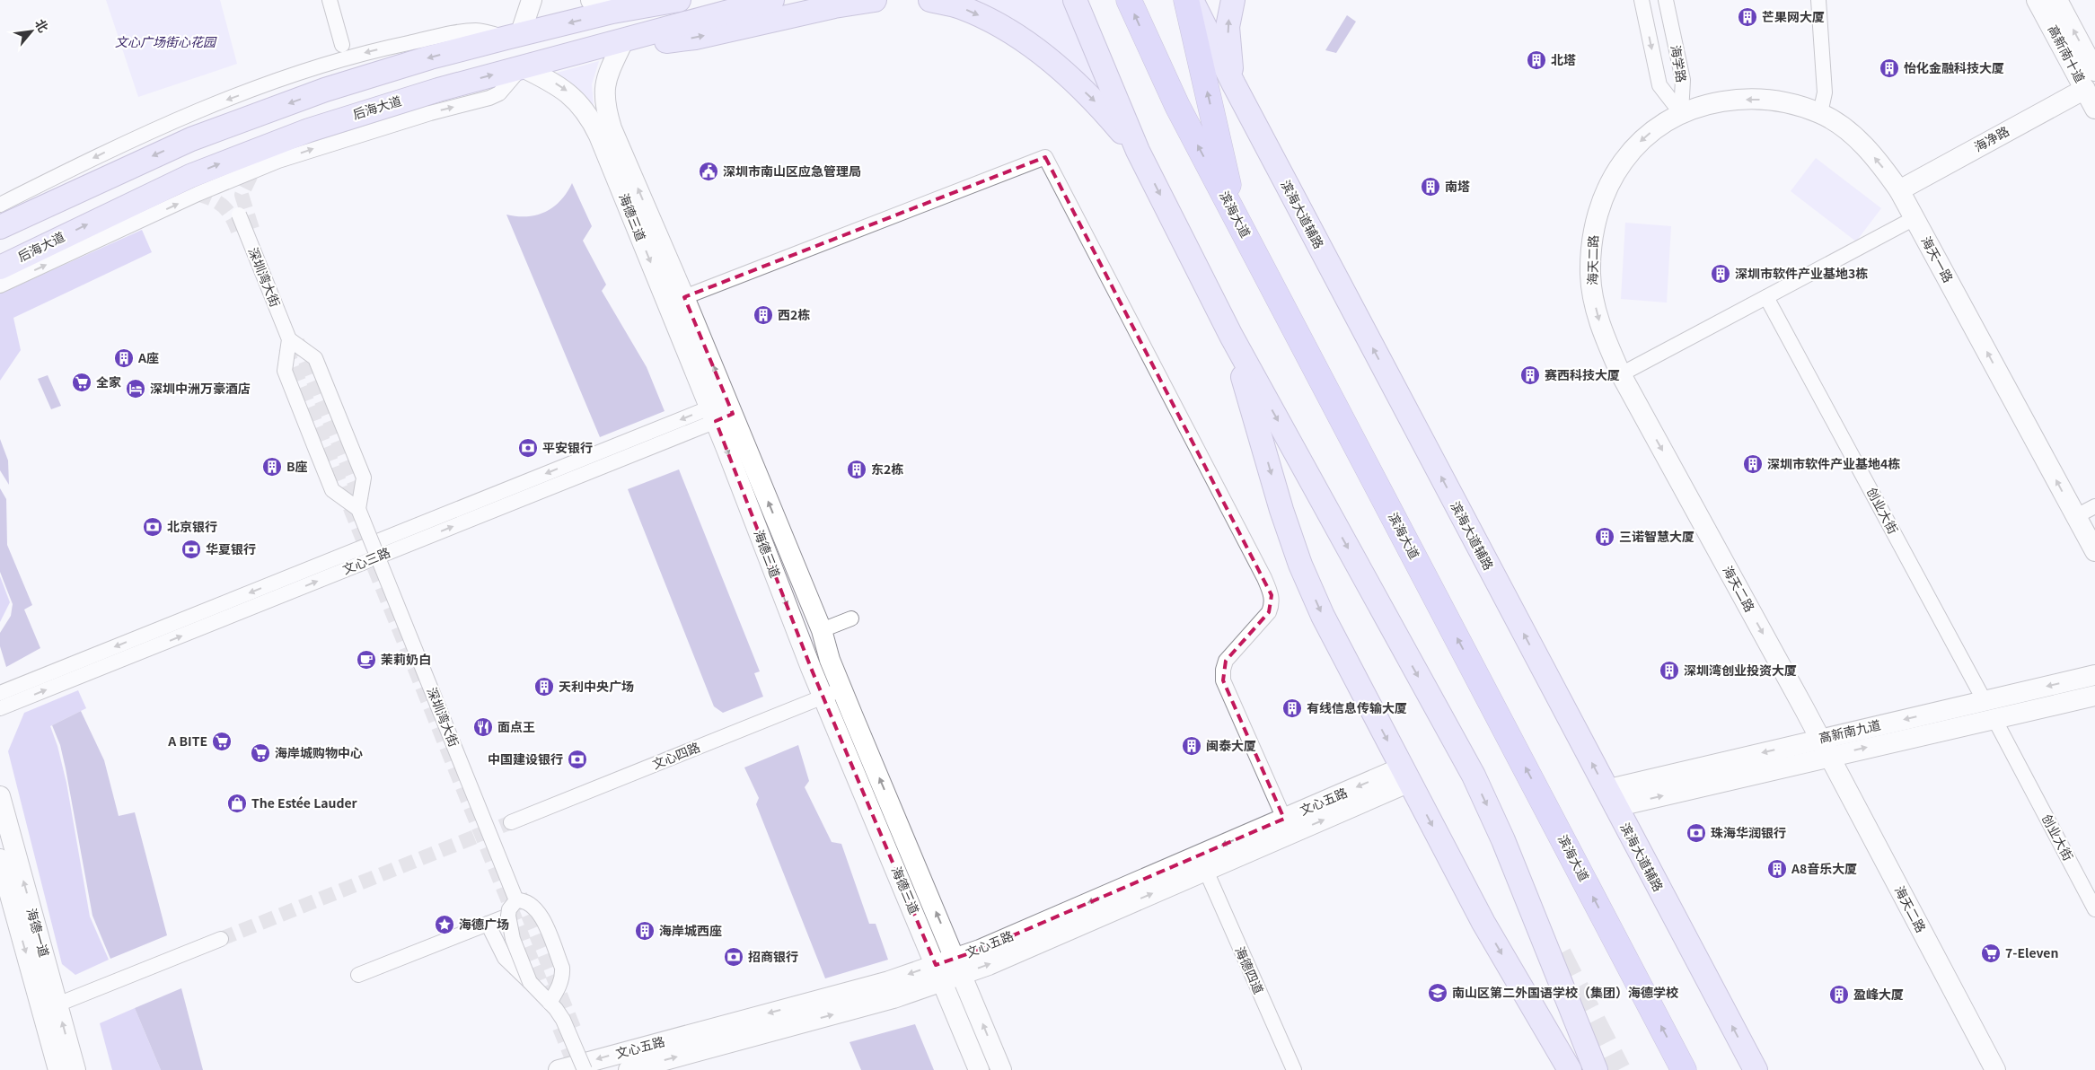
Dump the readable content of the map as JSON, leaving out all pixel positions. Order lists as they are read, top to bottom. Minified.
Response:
{"streets":{"highway":["滨海大道"],"main road":["后海大道","滨海大道辅路"],"street":["高新南十道","海学路","海净路","海德三道","海天一路","海天二路","深圳湾大街","创业大街","文心三路","高新南九道","文心四路","文心五路","海德一道","海德四道"]},"crossings":[["高新南十道","海净路"],["海学路","海天一路"],["海学路","海天二路"],["后海大道","海德三道"],["海净路","海天一路"],["滨海大道辅路","高新南九道"],["海德三道","文心三路"],["海德三道","文心四路"],["海德三道","文心五路"],["海天一路","海天二路"],["海天二路","高新南九道"],["创业大街","高新南九道"],["文心五路","海德四道"]],"one_way":["滨海大道","海天一路","海天二路"],"parks":["文心广场街心花园"],"places":{"building":["芒果网大厦","北塔","怡化金融科技大厦","南塔","深圳市软件产业基地3栋","西2栋","A座","赛西科技大厦","深圳市软件产业基地4栋","B座","东2栋","三诺智慧大厦","深圳湾创业投资大厦","天利中央广场","有线信息传输大厦","闽泰大厦","A8音乐大厦","海岸城西座","盈峰大厦"],"public building":["深圳市南山区应急管理局"],"supermarket":["全家","A BITE","海岸城购物中心","7-Eleven"],"hotel":["深圳中洲万豪酒店"],"bank":["平安银行","北京银行","华夏银行","中国建设银行","珠海华润银行","招商银行"],"cafe":["茉莉奶白"],"restaurant":["面点王"],"shop":["The Estée Lauder"],"place":["海德广场"],"school or university":["南山区第二外国语学校（集团）海德学校"]},"north":"top right"}
